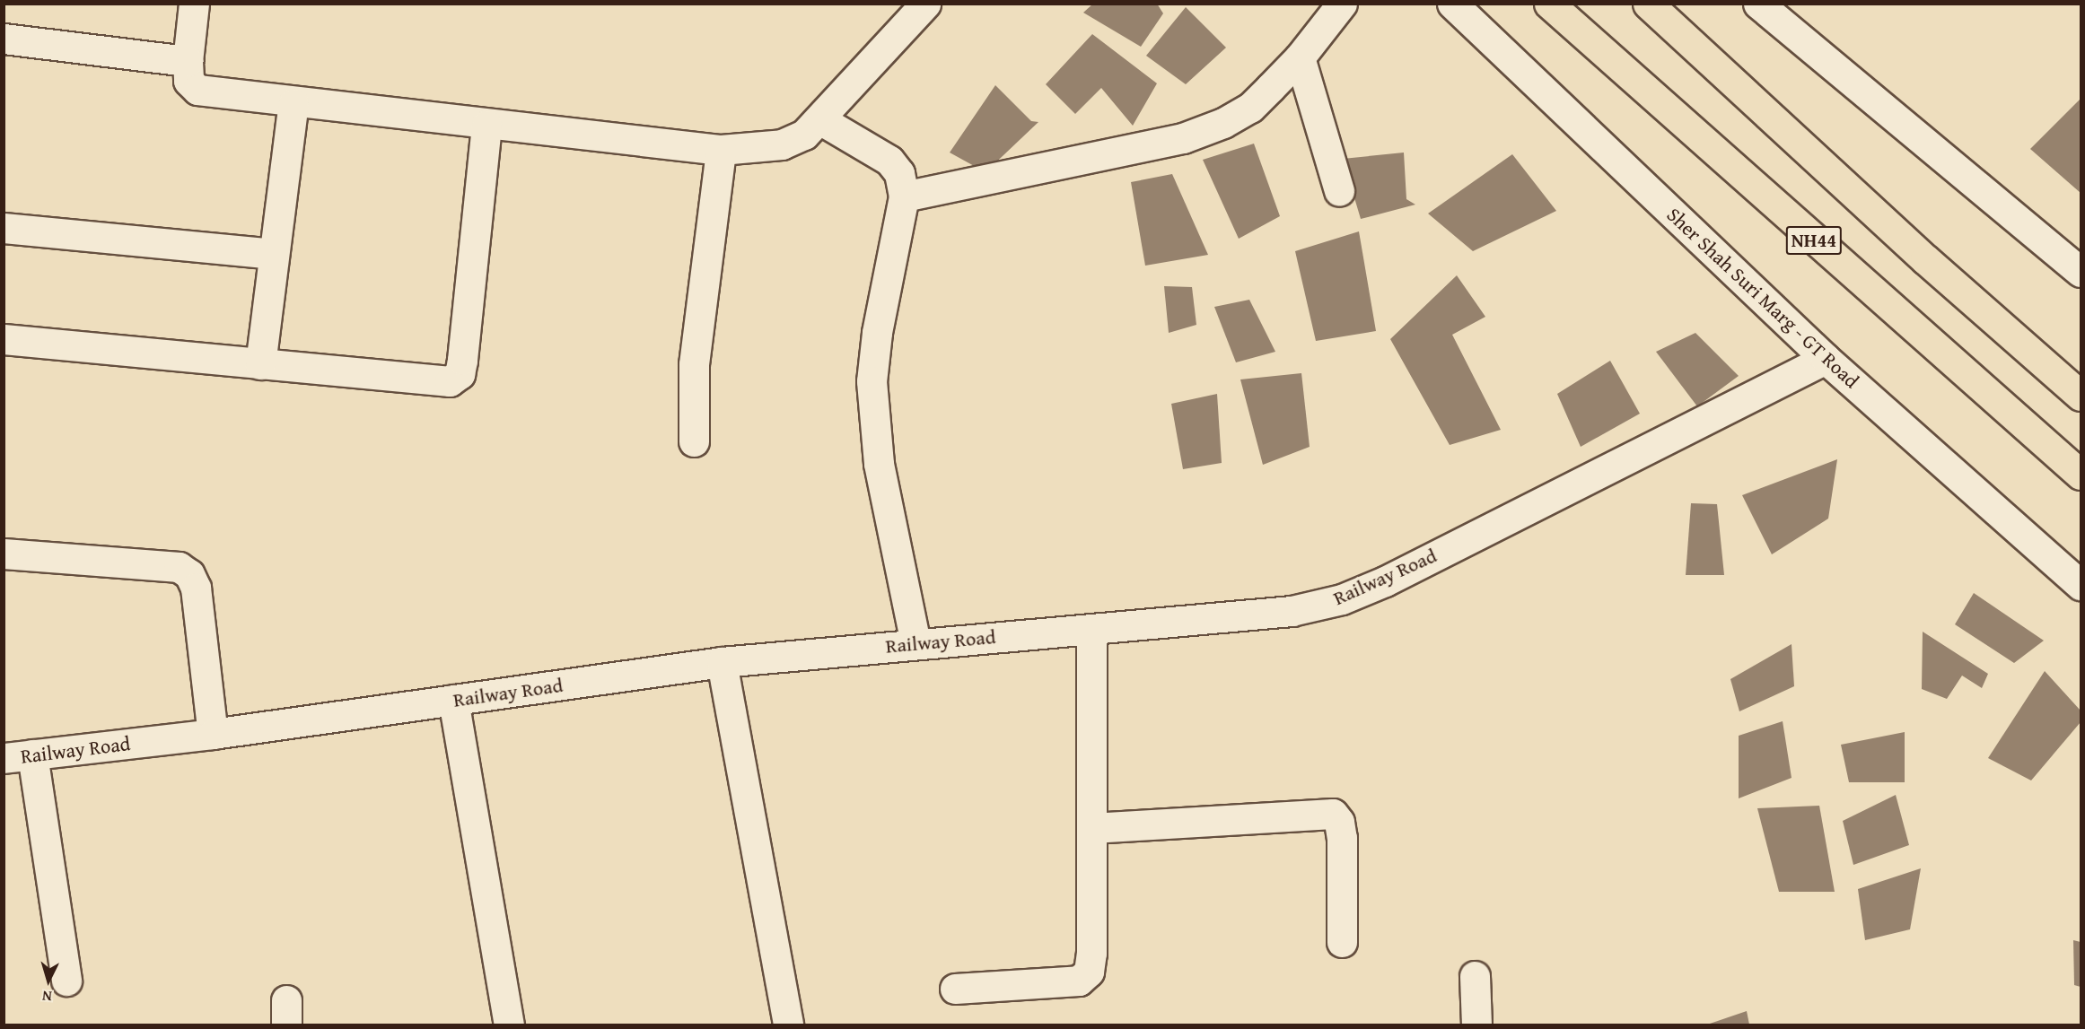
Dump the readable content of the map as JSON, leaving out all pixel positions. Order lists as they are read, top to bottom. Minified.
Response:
{"streets":{"highway":["NH44"],"street":["Sher Shah Suri Marg - GT Road","Railway Road"]},"crossings":[["Sher Shah Suri Marg - GT Road","Railway Road"]],"north":"bottom"}
